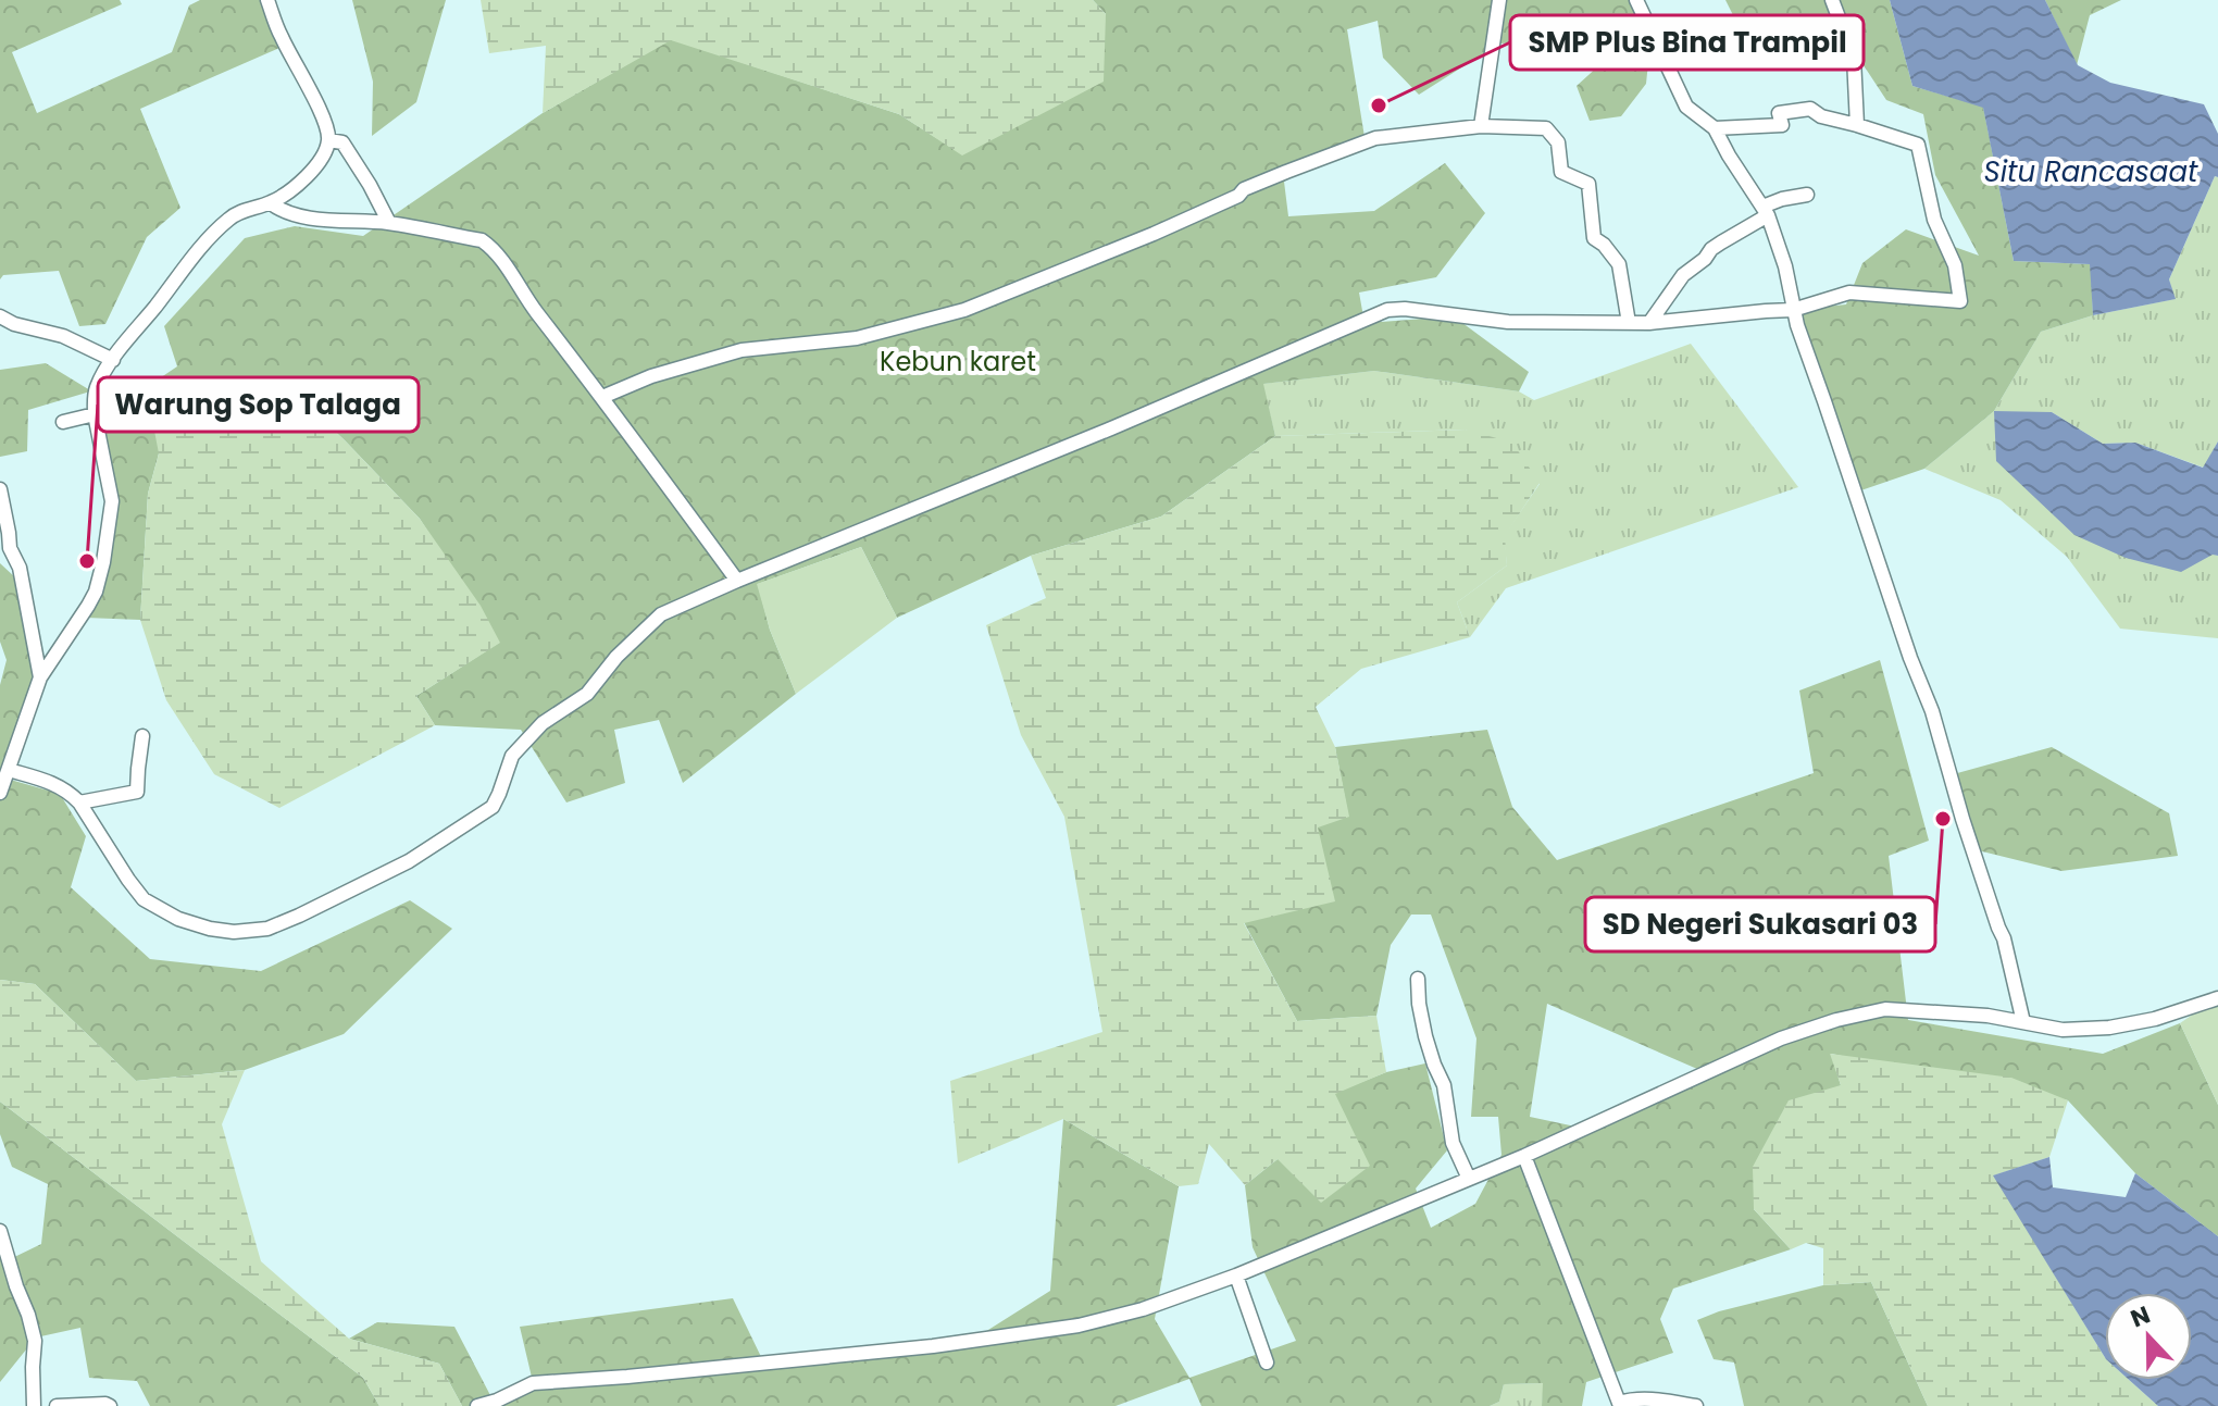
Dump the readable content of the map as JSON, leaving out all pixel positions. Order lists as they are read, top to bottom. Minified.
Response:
{"water":["Situ Rancasaat"],"parks":["Kebun karet"],"places":["SMP Plus Bina Trampil","Warung Sop Talaga","SD Negeri Sukasari 03"],"north":"top"}
